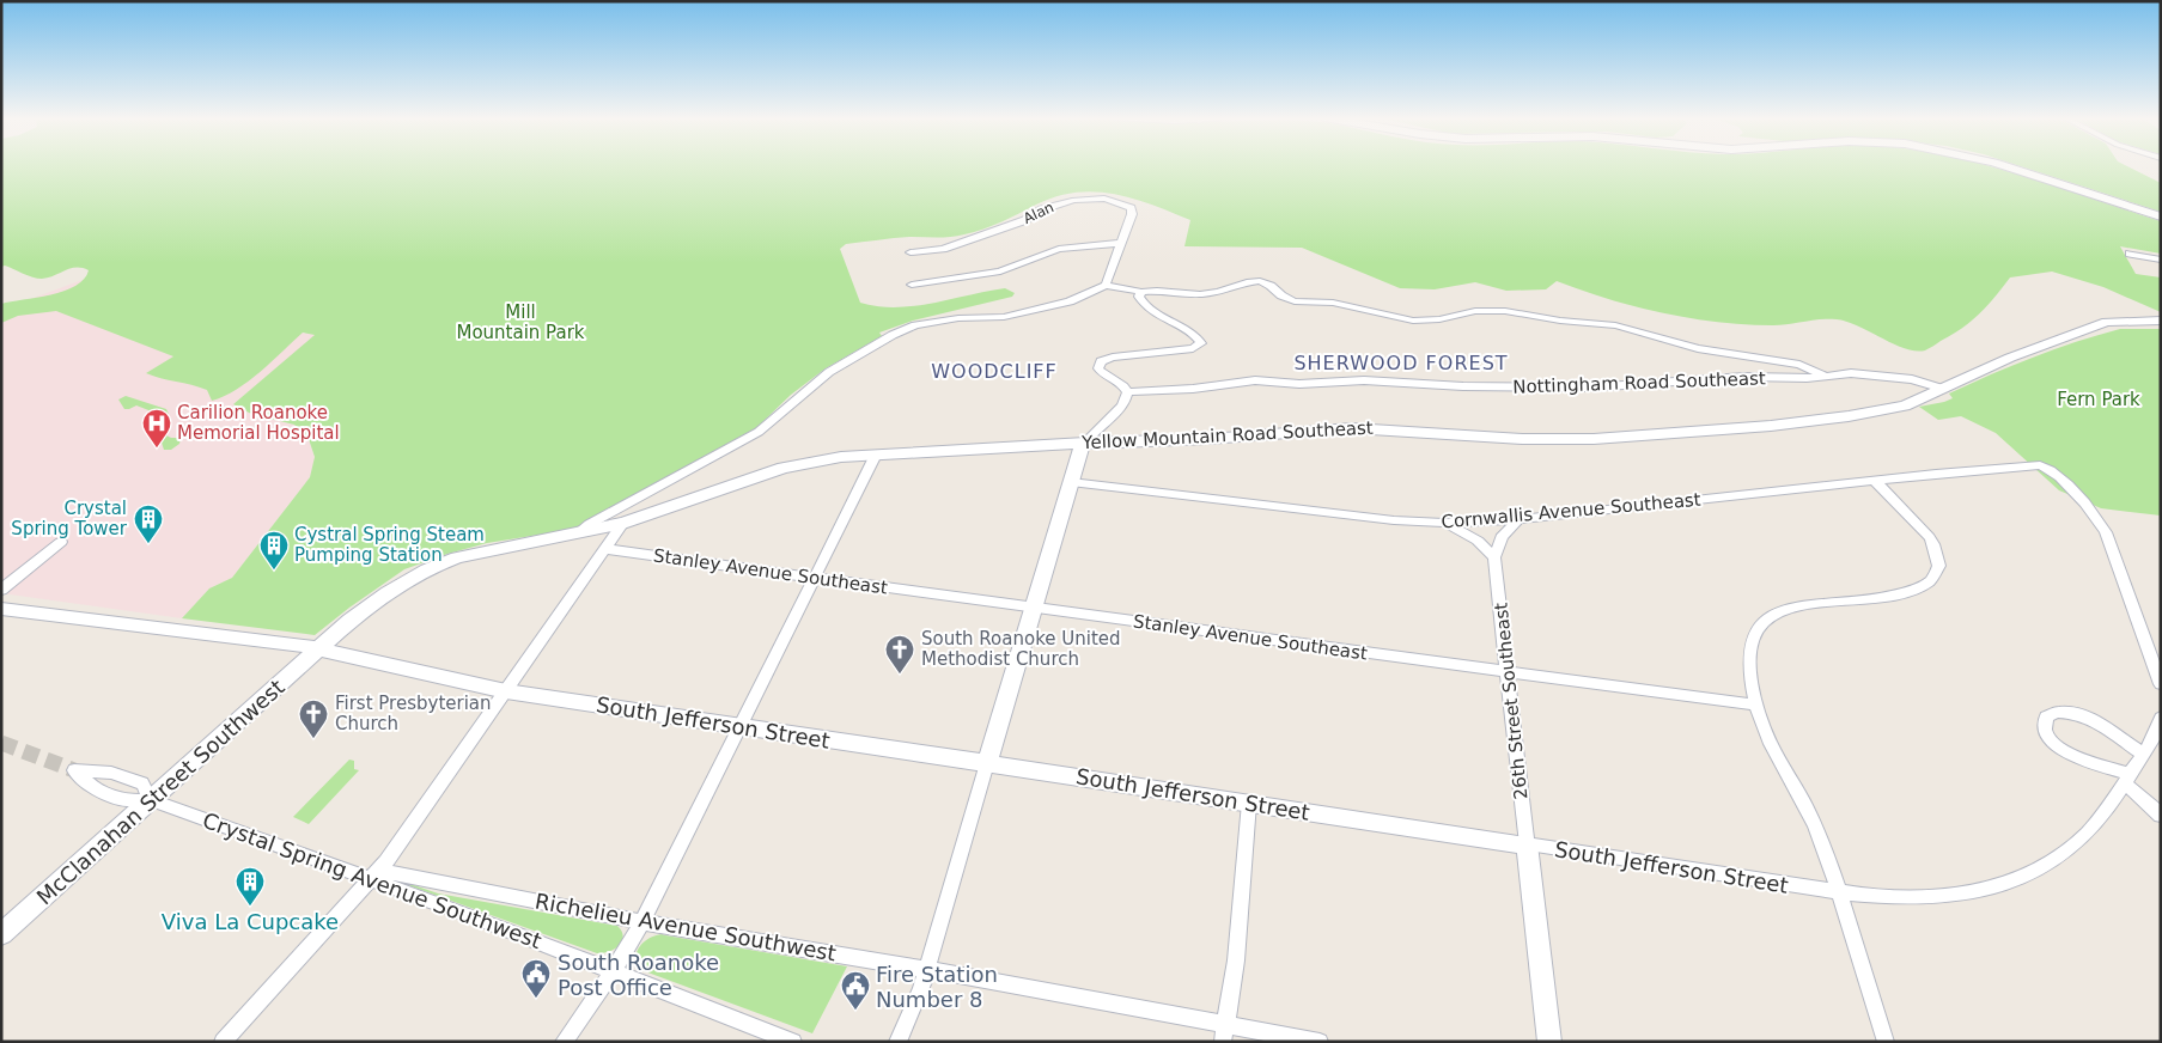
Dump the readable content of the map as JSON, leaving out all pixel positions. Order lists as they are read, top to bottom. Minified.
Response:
{"streets":{"street":["Alan","Nottingham Road Southeast","Yellow Mountain Road Southeast","Cornwallis Avenue Southeast","Stanley Avenue Southeast","26th Street Southeast","South Jefferson Street","McClanahan Street Southwest","Crystal Spring Avenue Southwest","Richelieu Avenue Southwest"]},"crossings":[["Nottingham Road Southeast","Yellow Mountain Road Southeast"],["Yellow Mountain Road Southeast","South Jefferson Street"],["Yellow Mountain Road Southeast","McClanahan Street Southwest"],["Stanley Avenue Southeast","26th Street Southeast"],["26th Street Southeast","South Jefferson Street"],["South Jefferson Street","McClanahan Street Southwest"],["McClanahan Street Southwest","Crystal Spring Avenue Southwest"],["Crystal Spring Avenue Southwest","Richelieu Avenue Southwest"]],"districts":["SHERWOOD FOREST","WOODCLIFF"],"parks":["Mill Mountain Park","Fern Park"],"places":{"hospital":["Carilion Roanoke Memorial Hospital"],"building":["Crystal Spring Tower","Cystral Spring Steam Pumping Station","Viva La Cupcake"],"church":["South Roanoke United Methodist Church","First Presbyterian Church"],"public building":["South Roanoke Post Office","Fire Station Number 8"]}}
